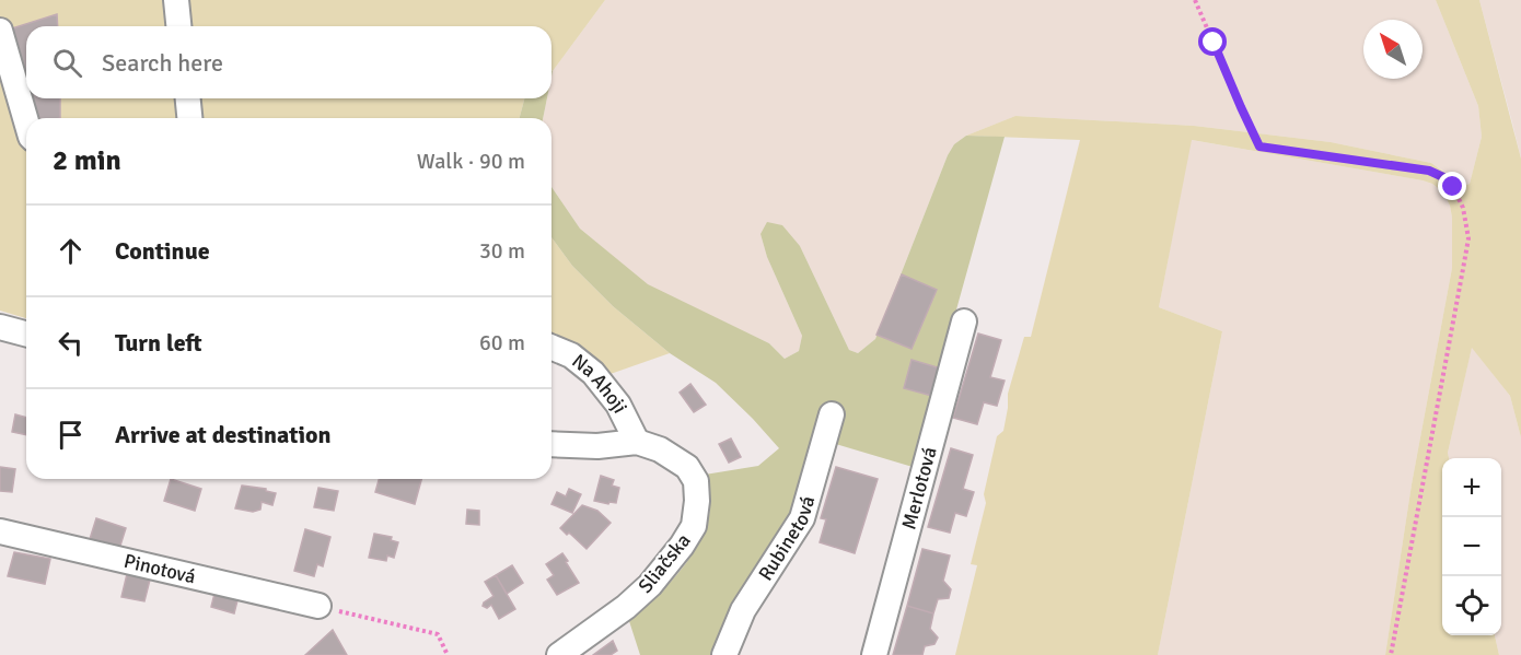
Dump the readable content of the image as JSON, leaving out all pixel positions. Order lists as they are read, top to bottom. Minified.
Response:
{"streets":{"street":["Na Ahoji","Merlotová","Rubinetová","Sliačska","Pinotová"]},"crossings":[["Na Ahoji","Sliačska"]],"north":"top left","page":{"search":"Search here","heading":["2 min","Walk · 90 m"],"list":[["Continue","30 m"],["Turn left","60 m"],"Arrive at destination"],"map_buttons":["+","−"]}}
